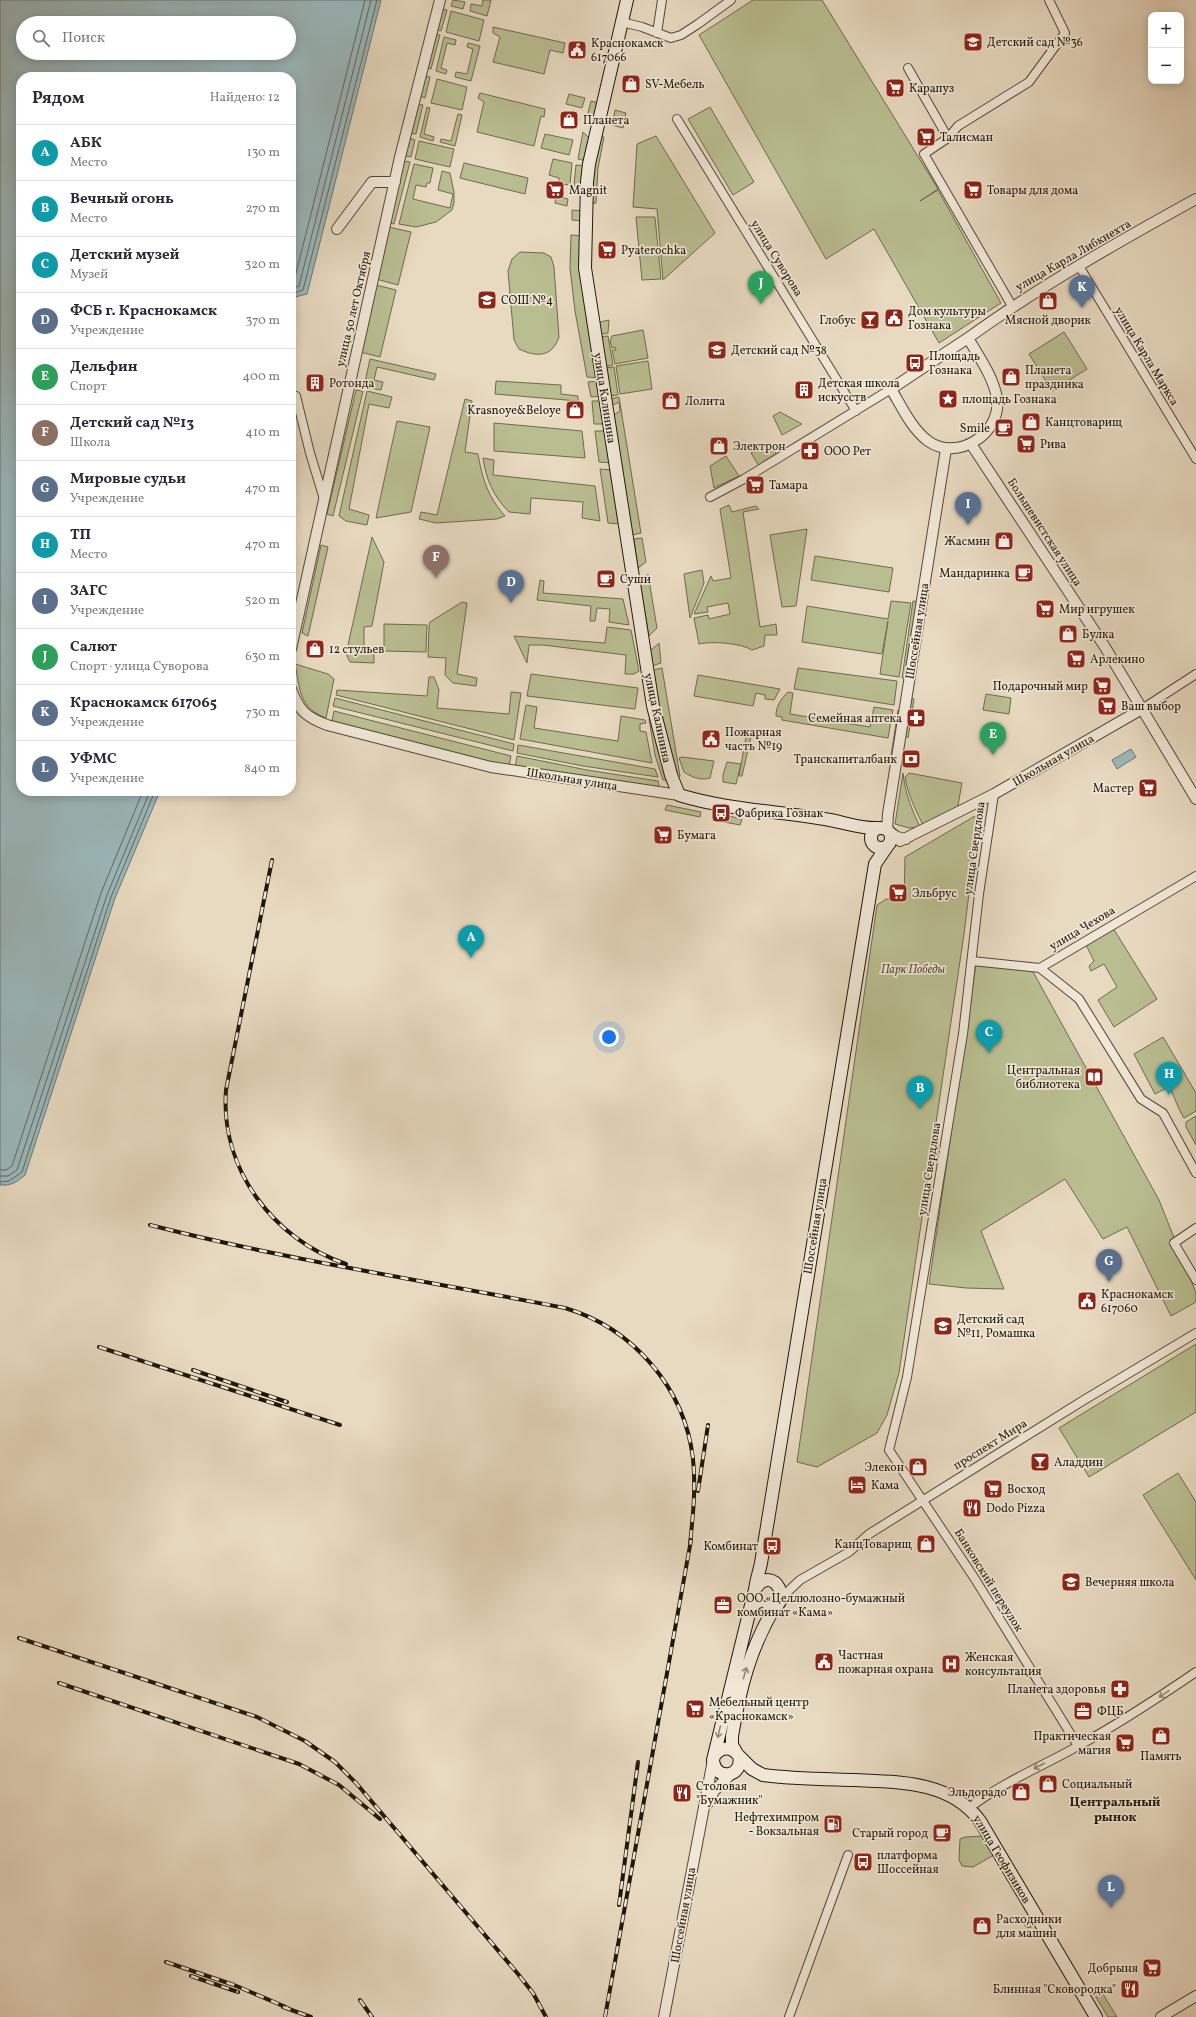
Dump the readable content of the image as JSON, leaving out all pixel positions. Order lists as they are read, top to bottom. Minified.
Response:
{"streets":{"main road":["улица Калинина","Шоссейная улица","Школьная улица","улица Геофизиков"],"street":["улица Карла Либкнехта","улица Суворова","улица 50 лет Октября","улица Карла Маркса","Большевистская улица","улица Свердлова","улица Чехова","проспект Мира","Банковский переулок"]},"crossings":[["улица Карла Либкнехта","улица Карла Маркса"],["улица Карла Либкнехта","Большевистская улица"],["улица Карла Либкнехта","Шоссейная улица"],["улица Калинина","Школьная улица"],["Большевистская улица","Шоссейная улица"],["Большевистская улица","Школьная улица"],["Шоссейная улица","Школьная улица"],["Шоссейная улица","проспект Мира"],["Шоссейная улица","улица Геофизиков"],["Школьная улица","улица Свердлова"],["улица Свердлова","Банковский переулок"],["проспект Мира","Банковский переулок"]],"districts":["Центральный рынок"],"parks":["Парк Победы"],"places":{"school or university":["Детский сад №36","СОШ №4","Детский сад №38","Детский сад №11, Ромашка","Вечерняя школа"],"public building":["Краснокамск 617066","Дом культуры Гознака","Пожарная часть №19","Краснокамск 617060","Частная пожарная охрана"],"shop":["SV-Мебель","Планета","Мясной дворик","Планета праздника","Лолита","Krasnoye&Beloye","Канцтоварищ","Электрон","Жасмин","Булка","12 стульев","Элекон","КанцТоварищ","Память","Социальный","Эльдорадо","Расходники для машин"],"supermarket":["Карапуз","Талисман","Magnit","Товары для дома","Pyaterochka","Рива","Тамара","Мир игрушек","Арлекино","Подарочный мир","Ваш выбор","Мастер","Бумага","Эльбрус","Восход","Мебельный центр «Краснокамск»","Практическая магия","Добрыня"],"bar":["Глобус","Аладдин"],"bus stop":["Площадь Гознака","Фабрика Гознак","Комбинат","платформа Шоссейная"],"building":["Ротонда","Детская школа искусств"],"place":["площадь Гознака"],"cafe":["Smile","Мандаринка","Суши","Старый город"],"pharmacy":["ООО Рет","Семейная аптека","Планета здоровья"],"bank":["Транскапиталбанк"],"library":["Центральная библиотека"],"hotel":["Кама"],"restaurant":["Dodo Pizza","Столовая \"Бумажник\"","Блинная \"Сковородка\""],"office":["ООО «Целлюлозно-бумажный комбинат «Кама»","ФЦБ"],"hospital":["Женская консультация"],"fuel station":["Нефтехимпром - Вокзальная"]},"page":{"map_buttons":["+","−"],"search":"Поиск","heading":["Рядом","Найдено: 12"],"list":[{"mark":"A","name":"АБК","note":"Место","value":"130 m"},{"mark":"B","name":"Вечный огонь","note":"Место","value":"270 m"},{"mark":"C","name":"Детский музей","note":"Музей","value":"320 m"},{"mark":"D","name":"ФСБ г. Краснокамск","note":"Учреждение","value":"370 m"},{"mark":"E","name":"Дельфин","note":"Спорт","value":"400 m"},{"mark":"F","name":"Детский сад №13","note":"Школа","value":"410 m"},{"mark":"G","name":"Мировые судьи","note":"Учреждение","value":"470 m"},{"mark":"H","name":"ТП","note":"Место","value":"470 m"},{"mark":"I","name":"ЗАГС","note":"Учреждение","value":"520 m"},{"mark":"J","name":"Салют","note":"Спорт · улица Суворова","value":"630 m"},{"mark":"K","name":"Краснокамск 617065","note":"Учреждение","value":"730 m"},{"mark":"L","name":"УФМС","note":"Учреждение","value":"840 m"}],"pins":["J","K","I","F","D","E","A","C","H","B","G","L"]}}
